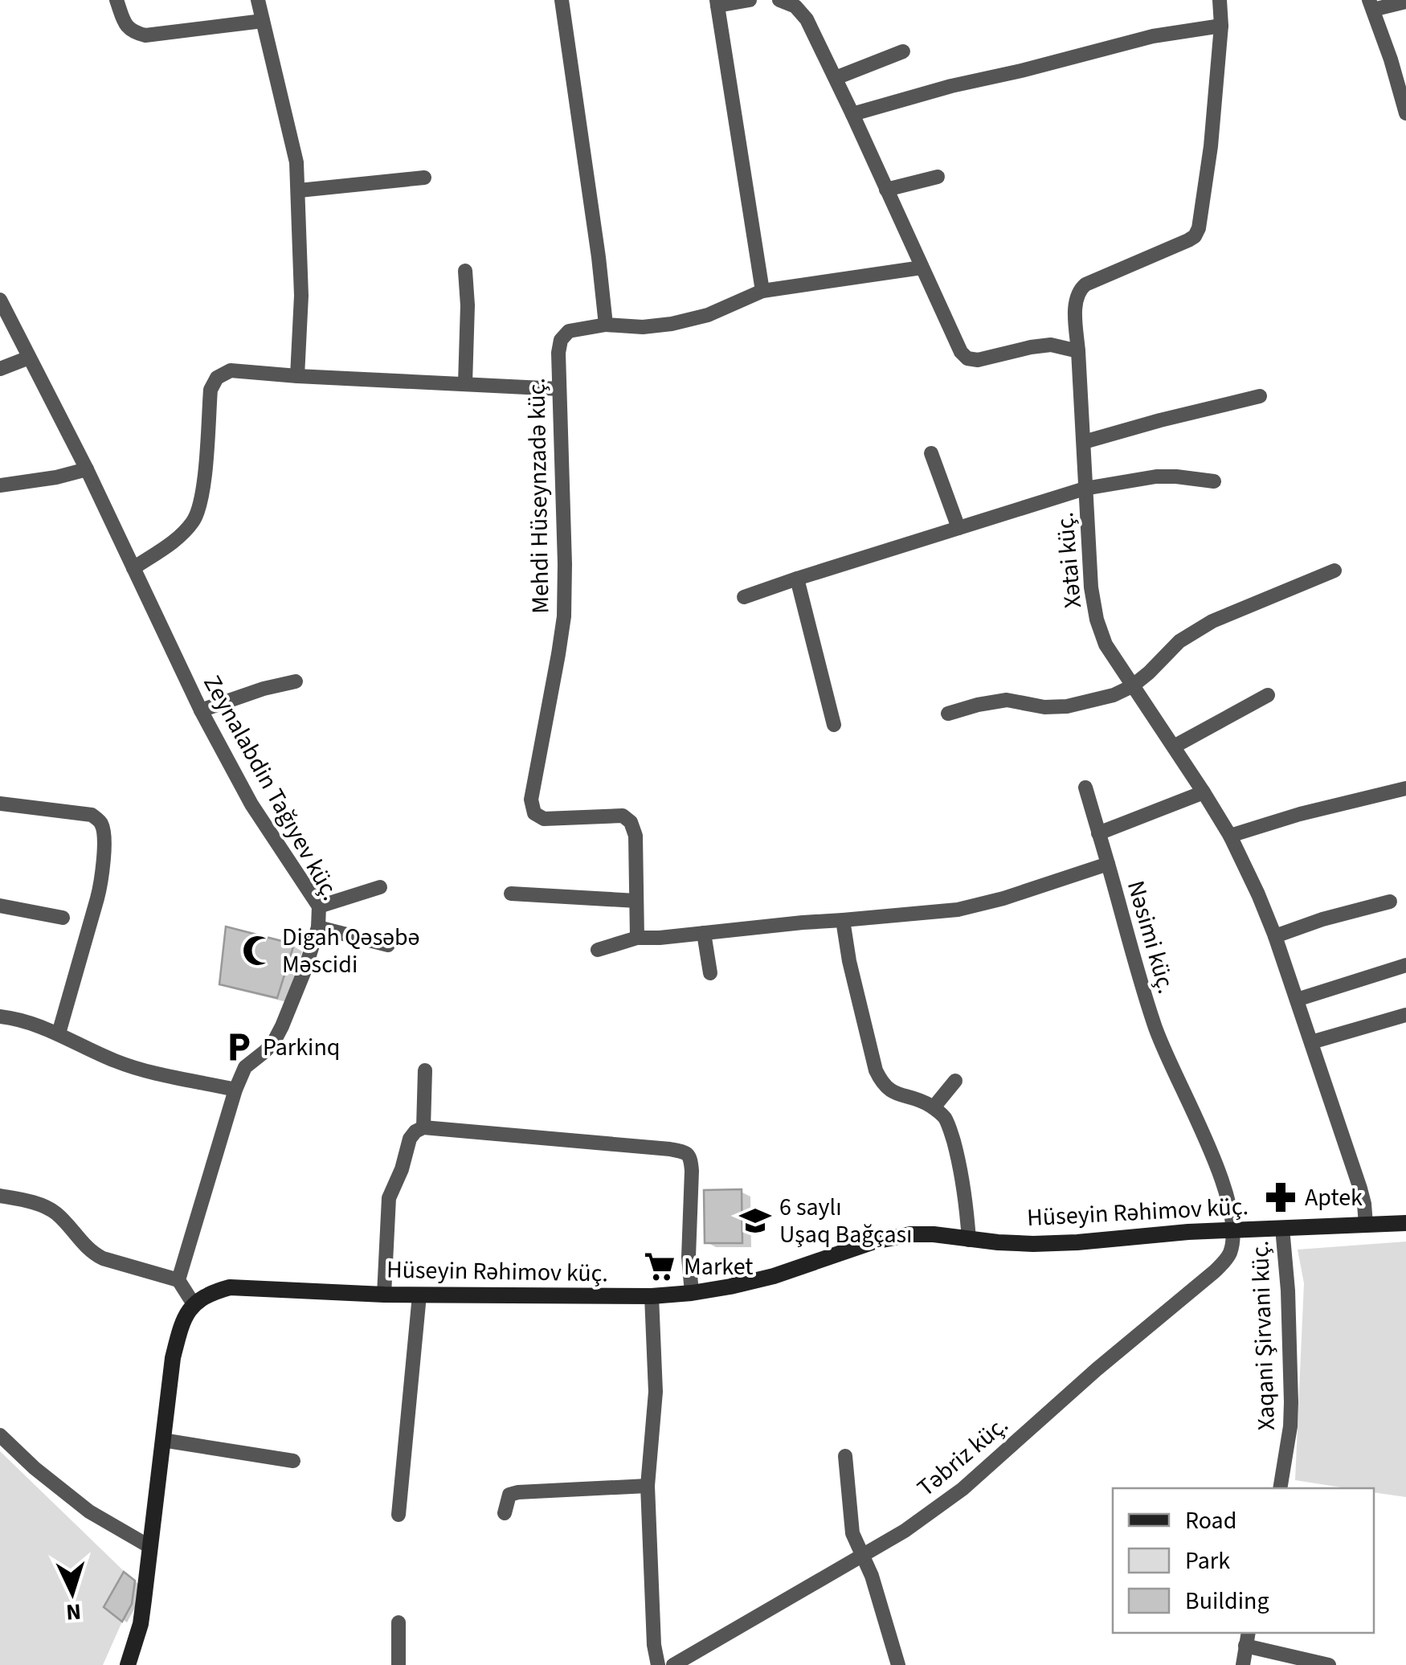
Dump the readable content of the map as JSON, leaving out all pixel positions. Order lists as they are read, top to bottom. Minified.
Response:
{"streets":{"main road":["Hüseyin Rəhimov küç."],"street":["Mehdi Hüseynzadə küç.","Xətai küç.","Zeynalabdin Tağıyev küç.","Nəsimi küç.","Xaqani Şirvani küç.","Təbriz küç."]},"crossings":[["Xətai küç.","Hüseyin Rəhimov küç."],["Nəsimi küç.","Hüseyin Rəhimov küç."],["Nəsimi küç.","Təbriz küç."],["Hüseyin Rəhimov küç.","Xaqani Şirvani küç."],["Hüseyin Rəhimov küç.","Təbriz küç."]],"places":{"mosque":["Digah Qəsəbə Məscidi"],"parking":["Parkinq"],"pharmacy":["Aptek"],"school or university":["6 saylı Uşaq Bağçası"],"supermarket":["Market"]},"legend":["Road","Park","Building"],"north":"bottom"}
